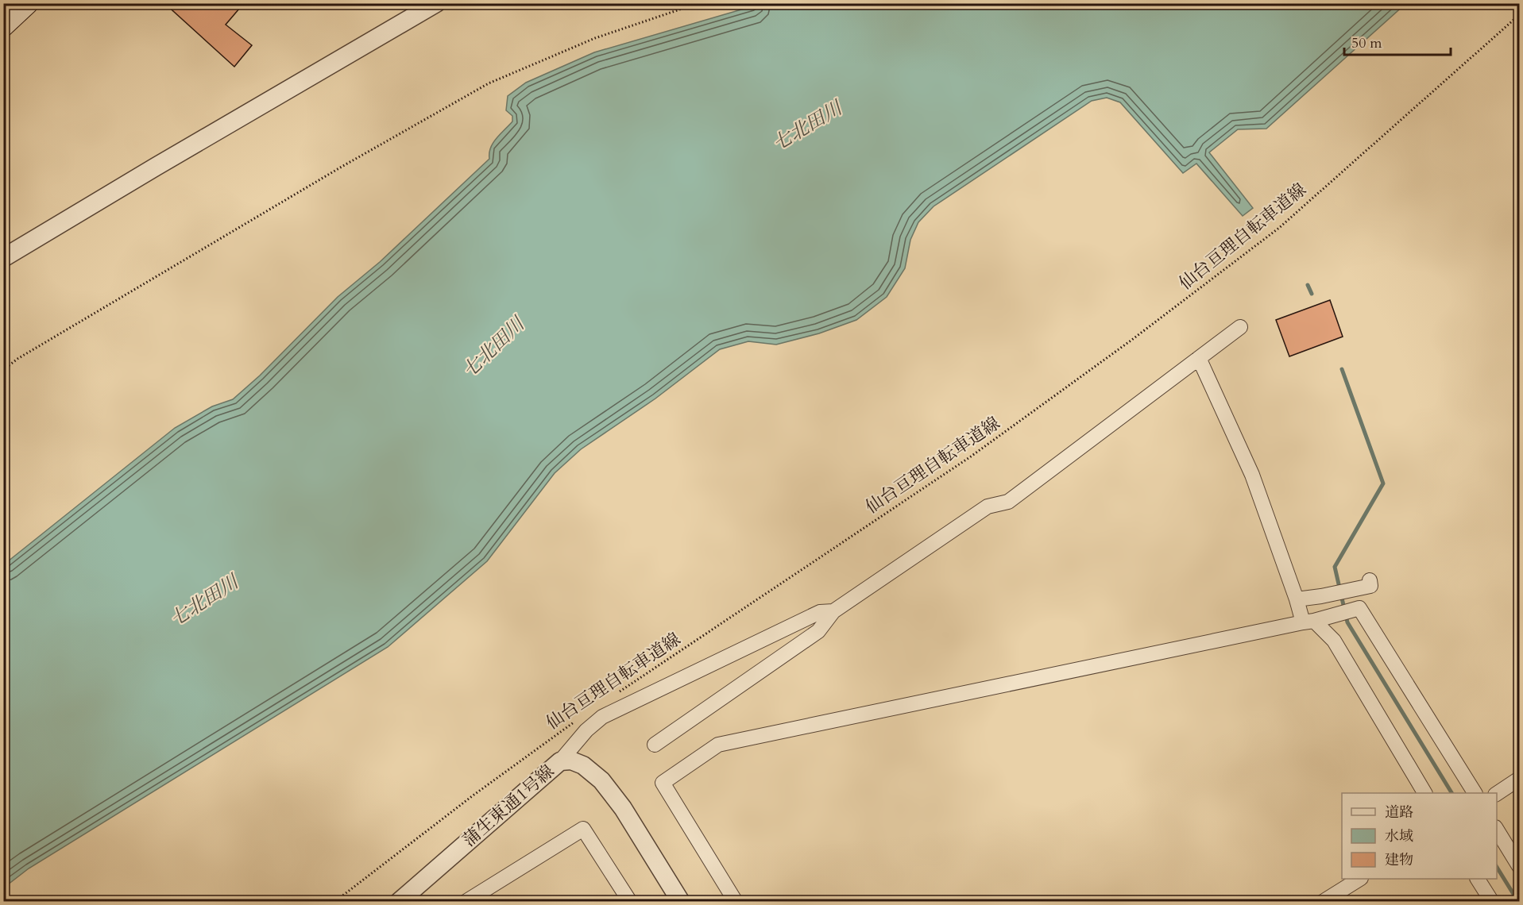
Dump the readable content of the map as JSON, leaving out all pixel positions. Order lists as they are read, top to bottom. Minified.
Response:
{"streets":{"street":["蒲生東通1号線"],"path":["仙台亘理自転車道線"]},"water":["七北田川"],"legend":["道路","水域","建物"],"scale_bar":"50 m"}
